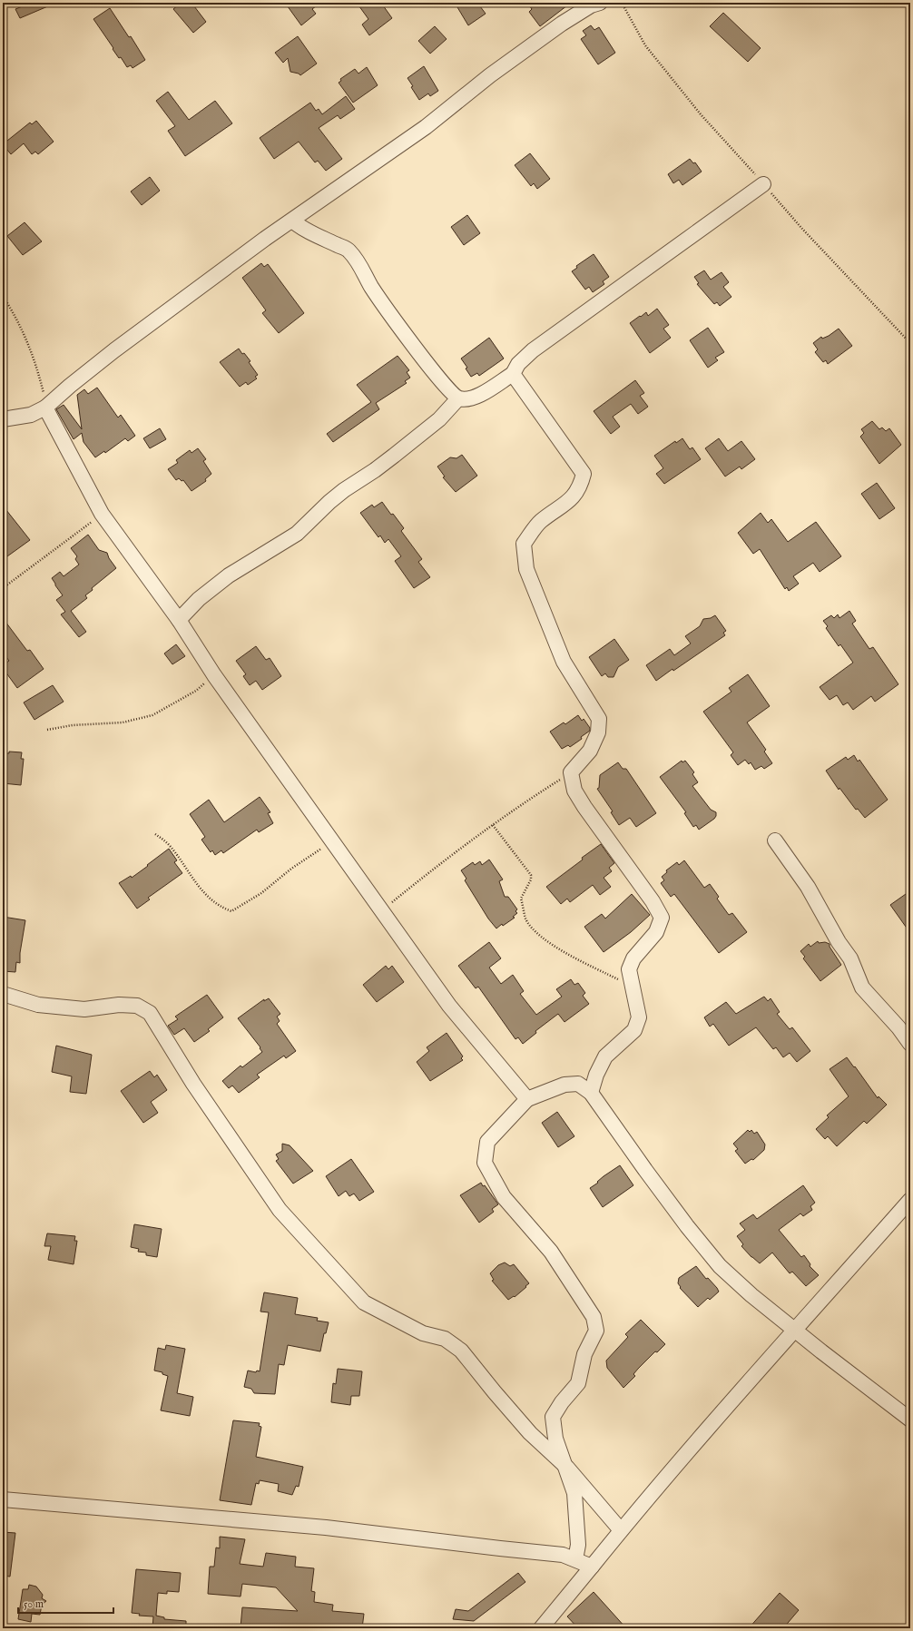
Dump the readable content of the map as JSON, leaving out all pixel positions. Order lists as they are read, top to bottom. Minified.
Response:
{"scale_bar":"50 m"}
